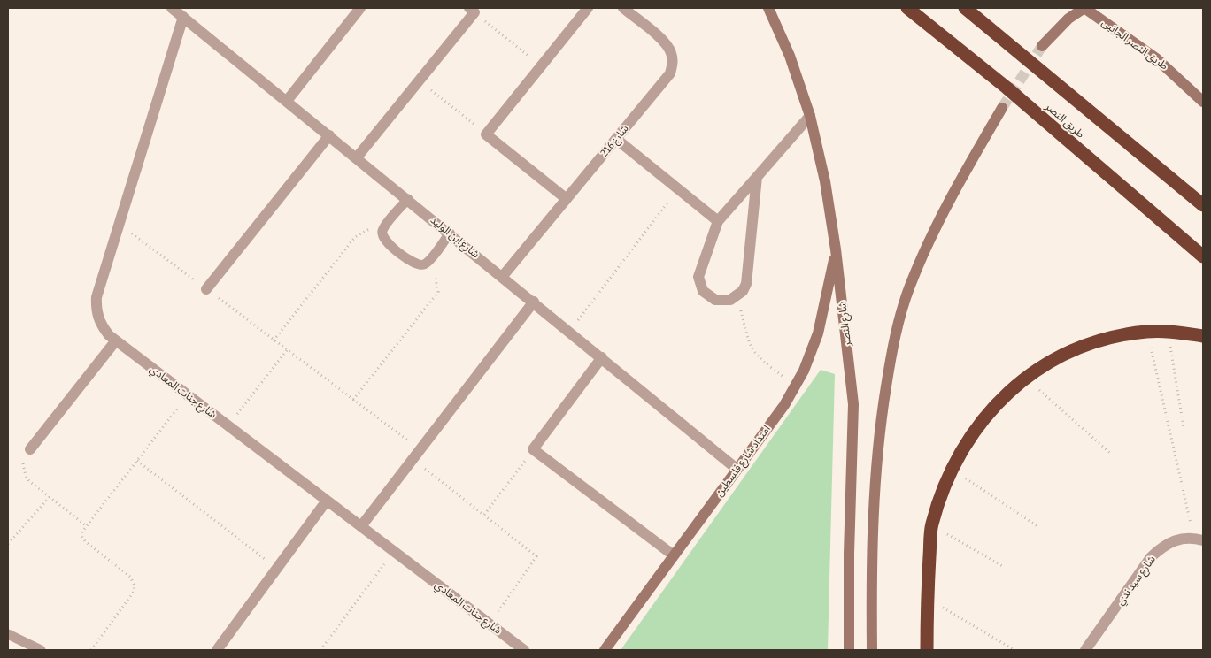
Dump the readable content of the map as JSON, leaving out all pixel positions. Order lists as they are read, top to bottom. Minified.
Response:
{"streets":{"highway":["طريق النصر"],"main road":["طريق النصر الجانيى","شارع النصر","امتداد شارع فلسطين"],"street":["شارع 216","شارع ابن الوليد","شارع جنات المعادي","شارع سيد ندي"]},"crossings":[["شارع 216","شارع ابن الوليد"],["شارع ابن الوليد","شارع جنات المعادي"],["شارع ابن الوليد","امتداد شارع فلسطين"],["شارع النصر","امتداد شارع فلسطين"]]}
